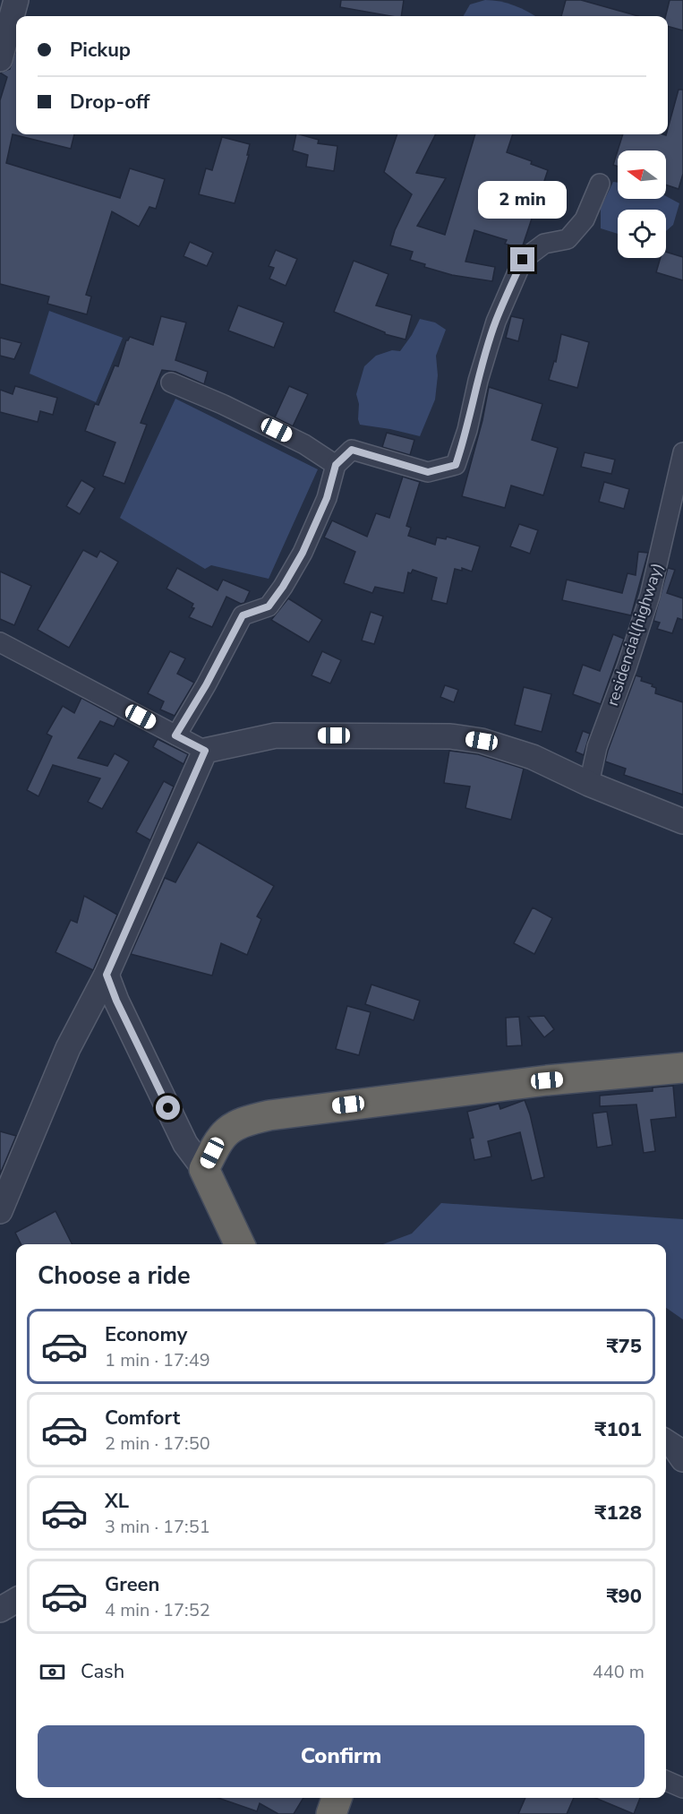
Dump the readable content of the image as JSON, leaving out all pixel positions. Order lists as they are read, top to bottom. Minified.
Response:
{"streets":{"street":["residencial(highway)"]},"north":"left","page":{"banner":["Pickup","Drop-off"],"bubble":"2 min","heading":"Choose a ride","list":[{"name":"Economy","note":"1 min · 17:49","value":"₹75"},{"name":"Comfort","note":"2 min · 17:50","value":"₹101"},{"name":"XL","note":"3 min · 17:51","value":"₹128"},{"name":"Green","note":"4 min · 17:52","value":"₹90"}],"pay":["Cash","440 m"],"buttons":"Confirm"}}
